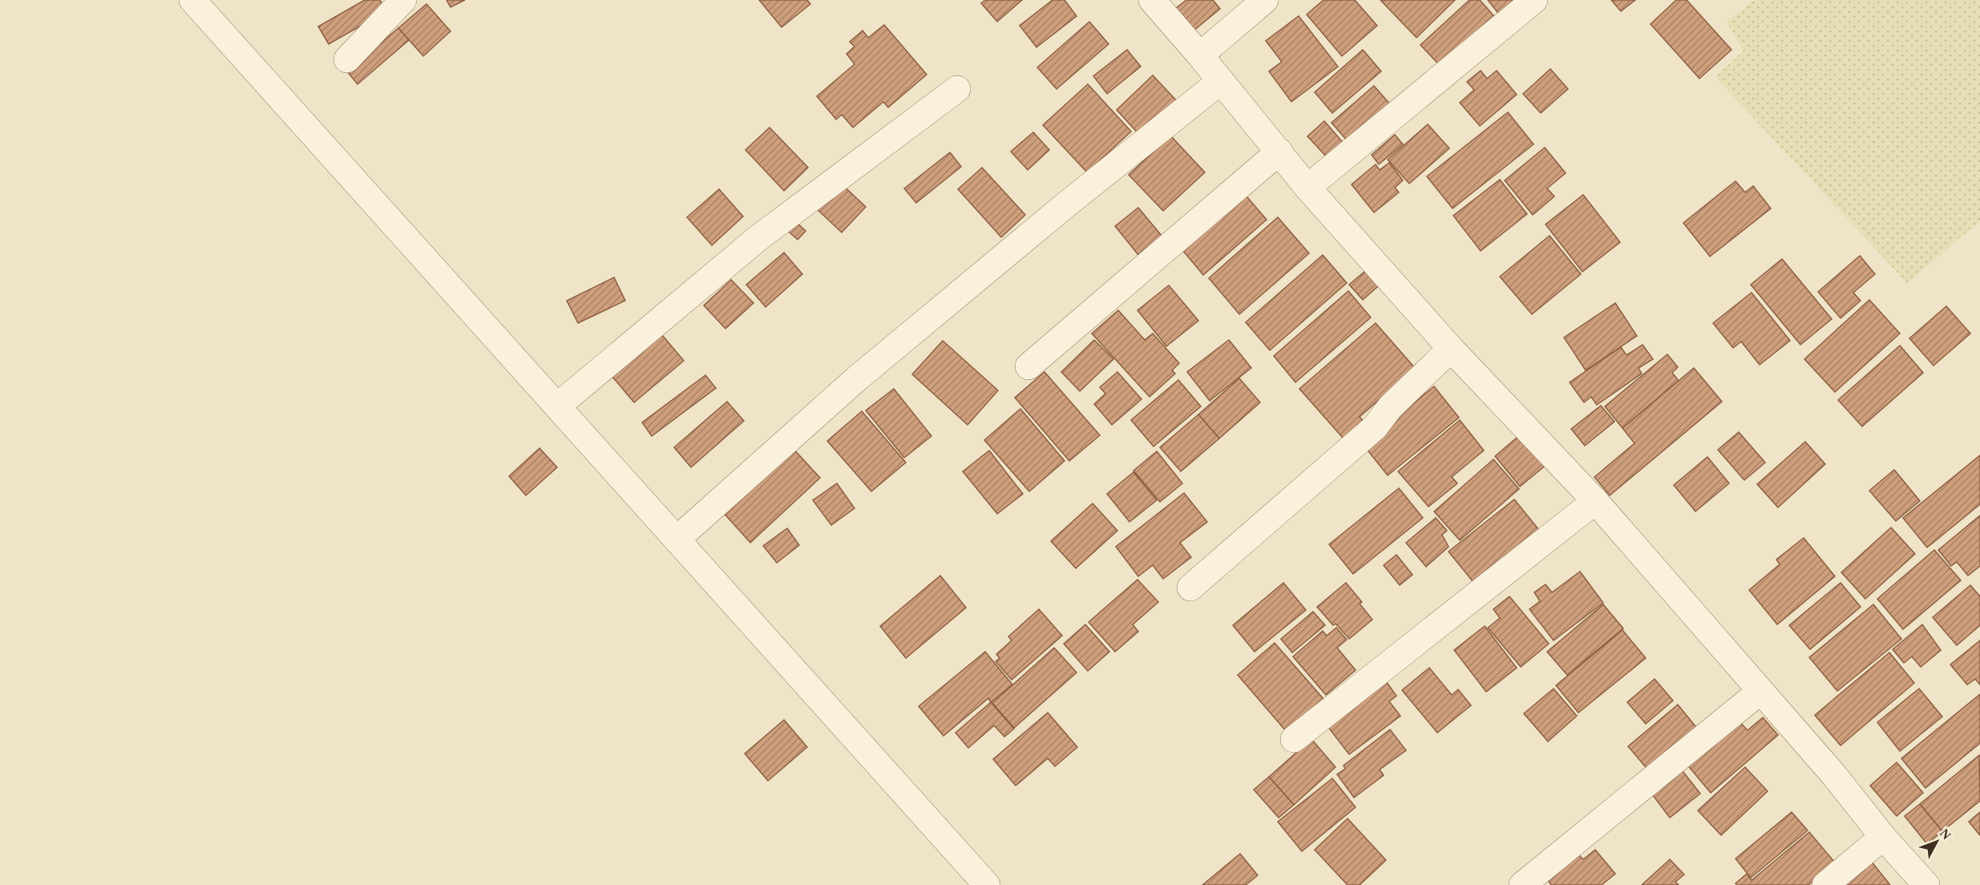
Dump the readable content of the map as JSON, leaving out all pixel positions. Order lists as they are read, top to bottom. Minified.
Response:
{"north":"top right"}
